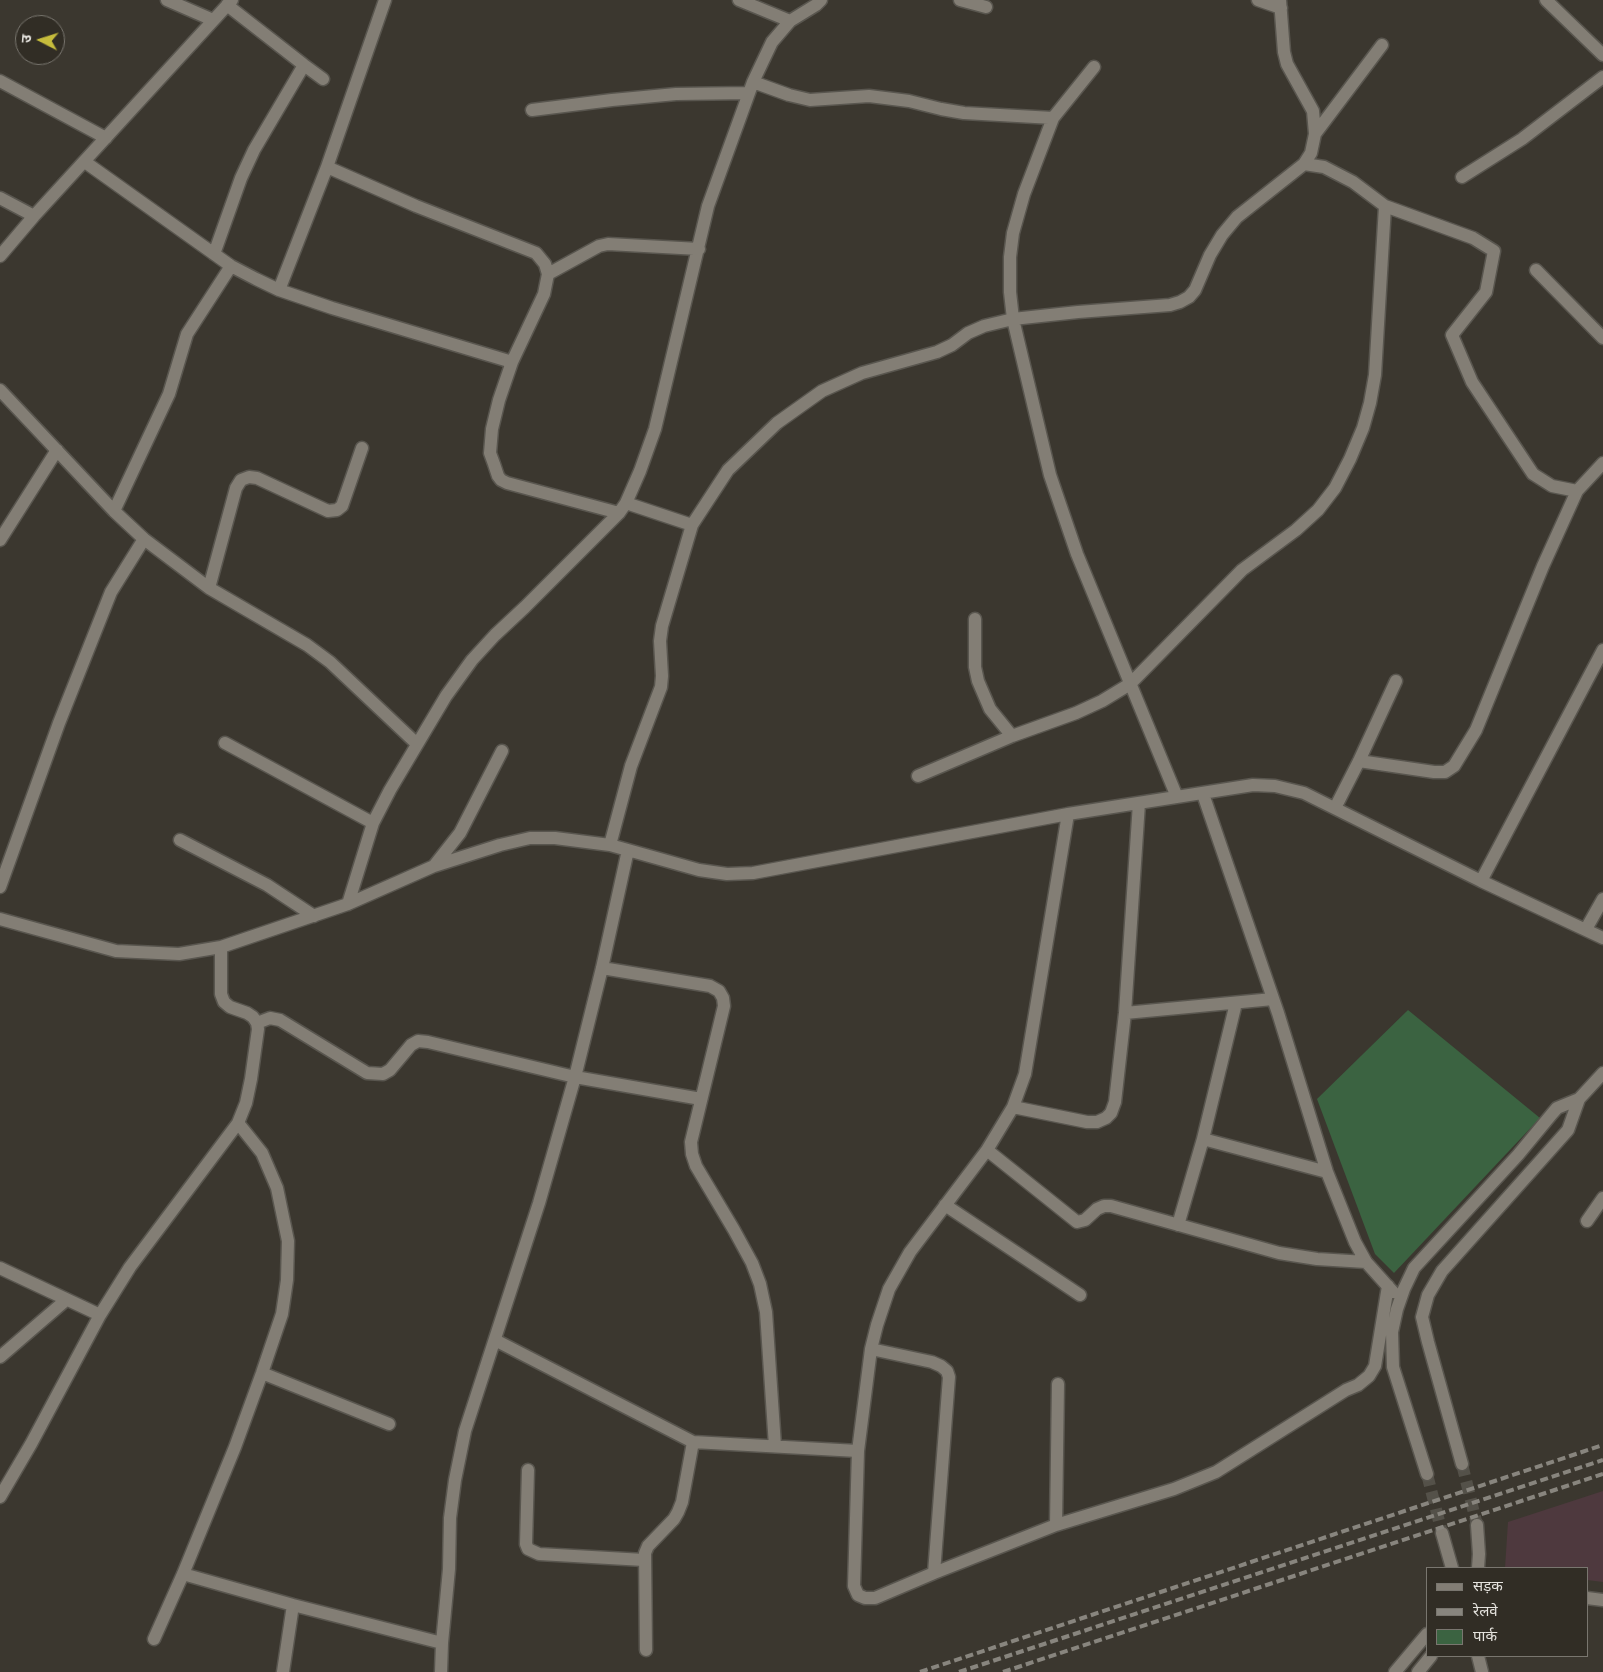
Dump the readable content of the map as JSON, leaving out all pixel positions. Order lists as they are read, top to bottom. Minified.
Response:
{"legend":["सड़क","रेलवे","पार्क"],"north":"left"}
